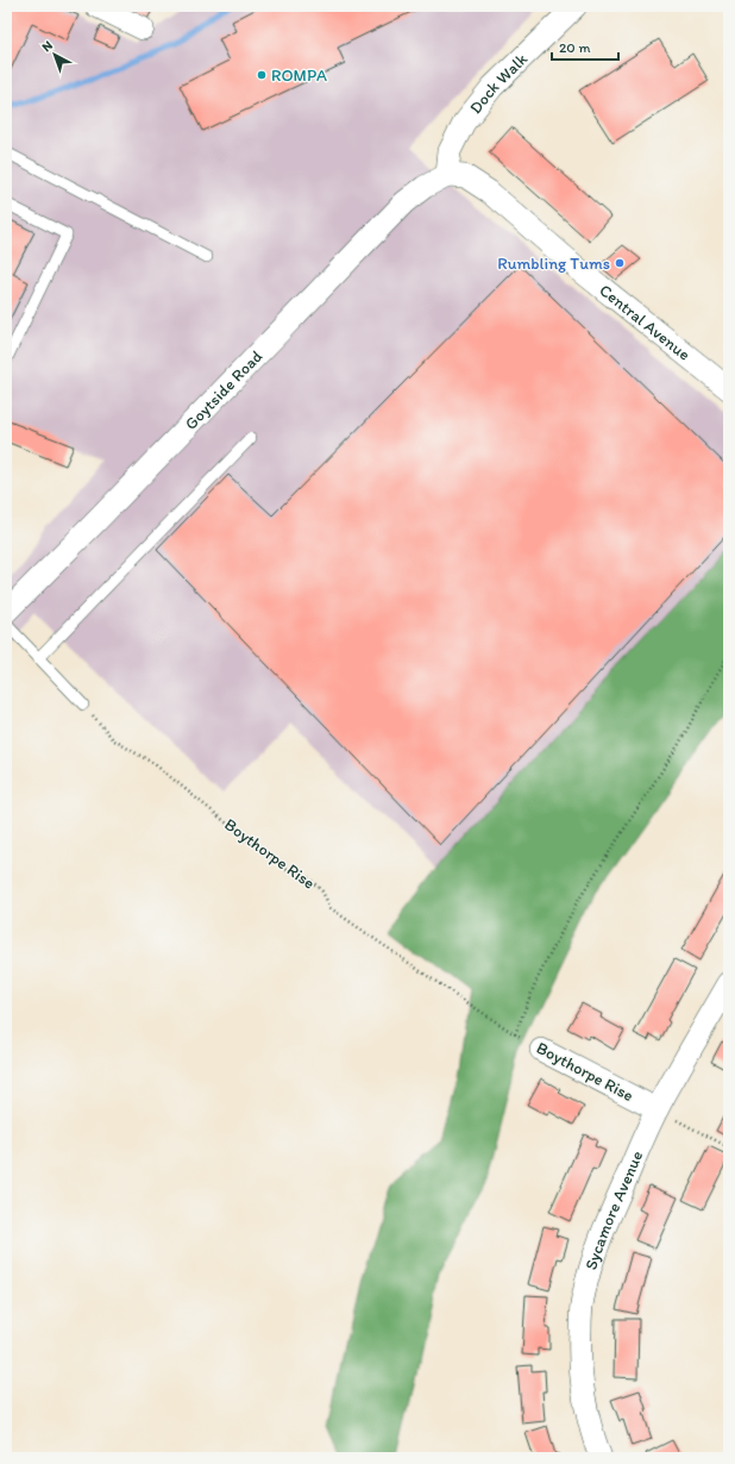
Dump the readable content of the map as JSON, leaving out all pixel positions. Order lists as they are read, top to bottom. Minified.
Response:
{"streets":{"street":["Dock Walk","Central Avenue","Goytside Road","Boythorpe Rise","Sycamore Avenue"]},"crossings":[["Dock Walk","Central Avenue"],["Dock Walk","Goytside Road"],["Central Avenue","Goytside Road"],["Boythorpe Rise","Sycamore Avenue"]],"places":["ROMPA","Rumbling Tums"],"scale_bar":"20 m","north":"top left"}
